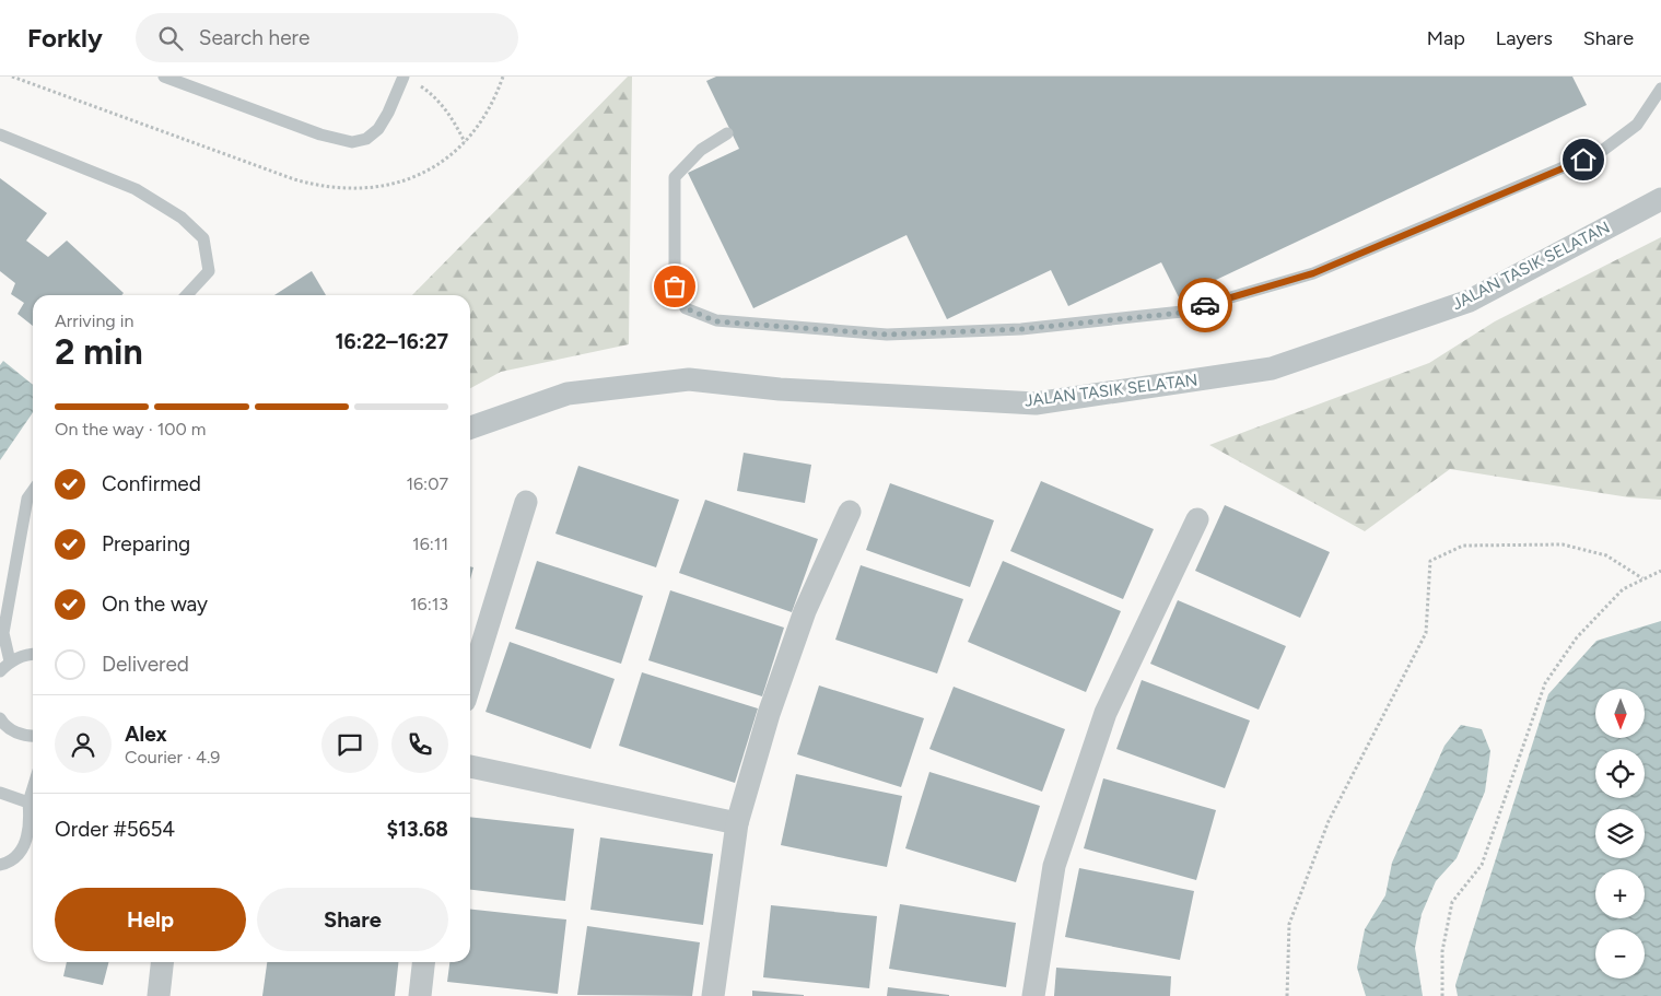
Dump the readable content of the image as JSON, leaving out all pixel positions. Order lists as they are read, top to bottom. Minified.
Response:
{"streets":{"street":["JALAN TASIK SELATAN"]},"north":"bottom","page":{"header":"Forkly","search":"Search here","nav":["Map","Layers","Share"],"heading":["2 min","Arriving in","16:22–16:27"],"panel":["Alex","Courier · 4.9","Order #5654","$13.68"],"bar":"On the way · 100 m","list":[["Confirmed","16:07"],["Preparing","16:11"],["On the way","16:13"],"Delivered"],"map_buttons":["+","−"],"buttons":["Help","Share"]}}
